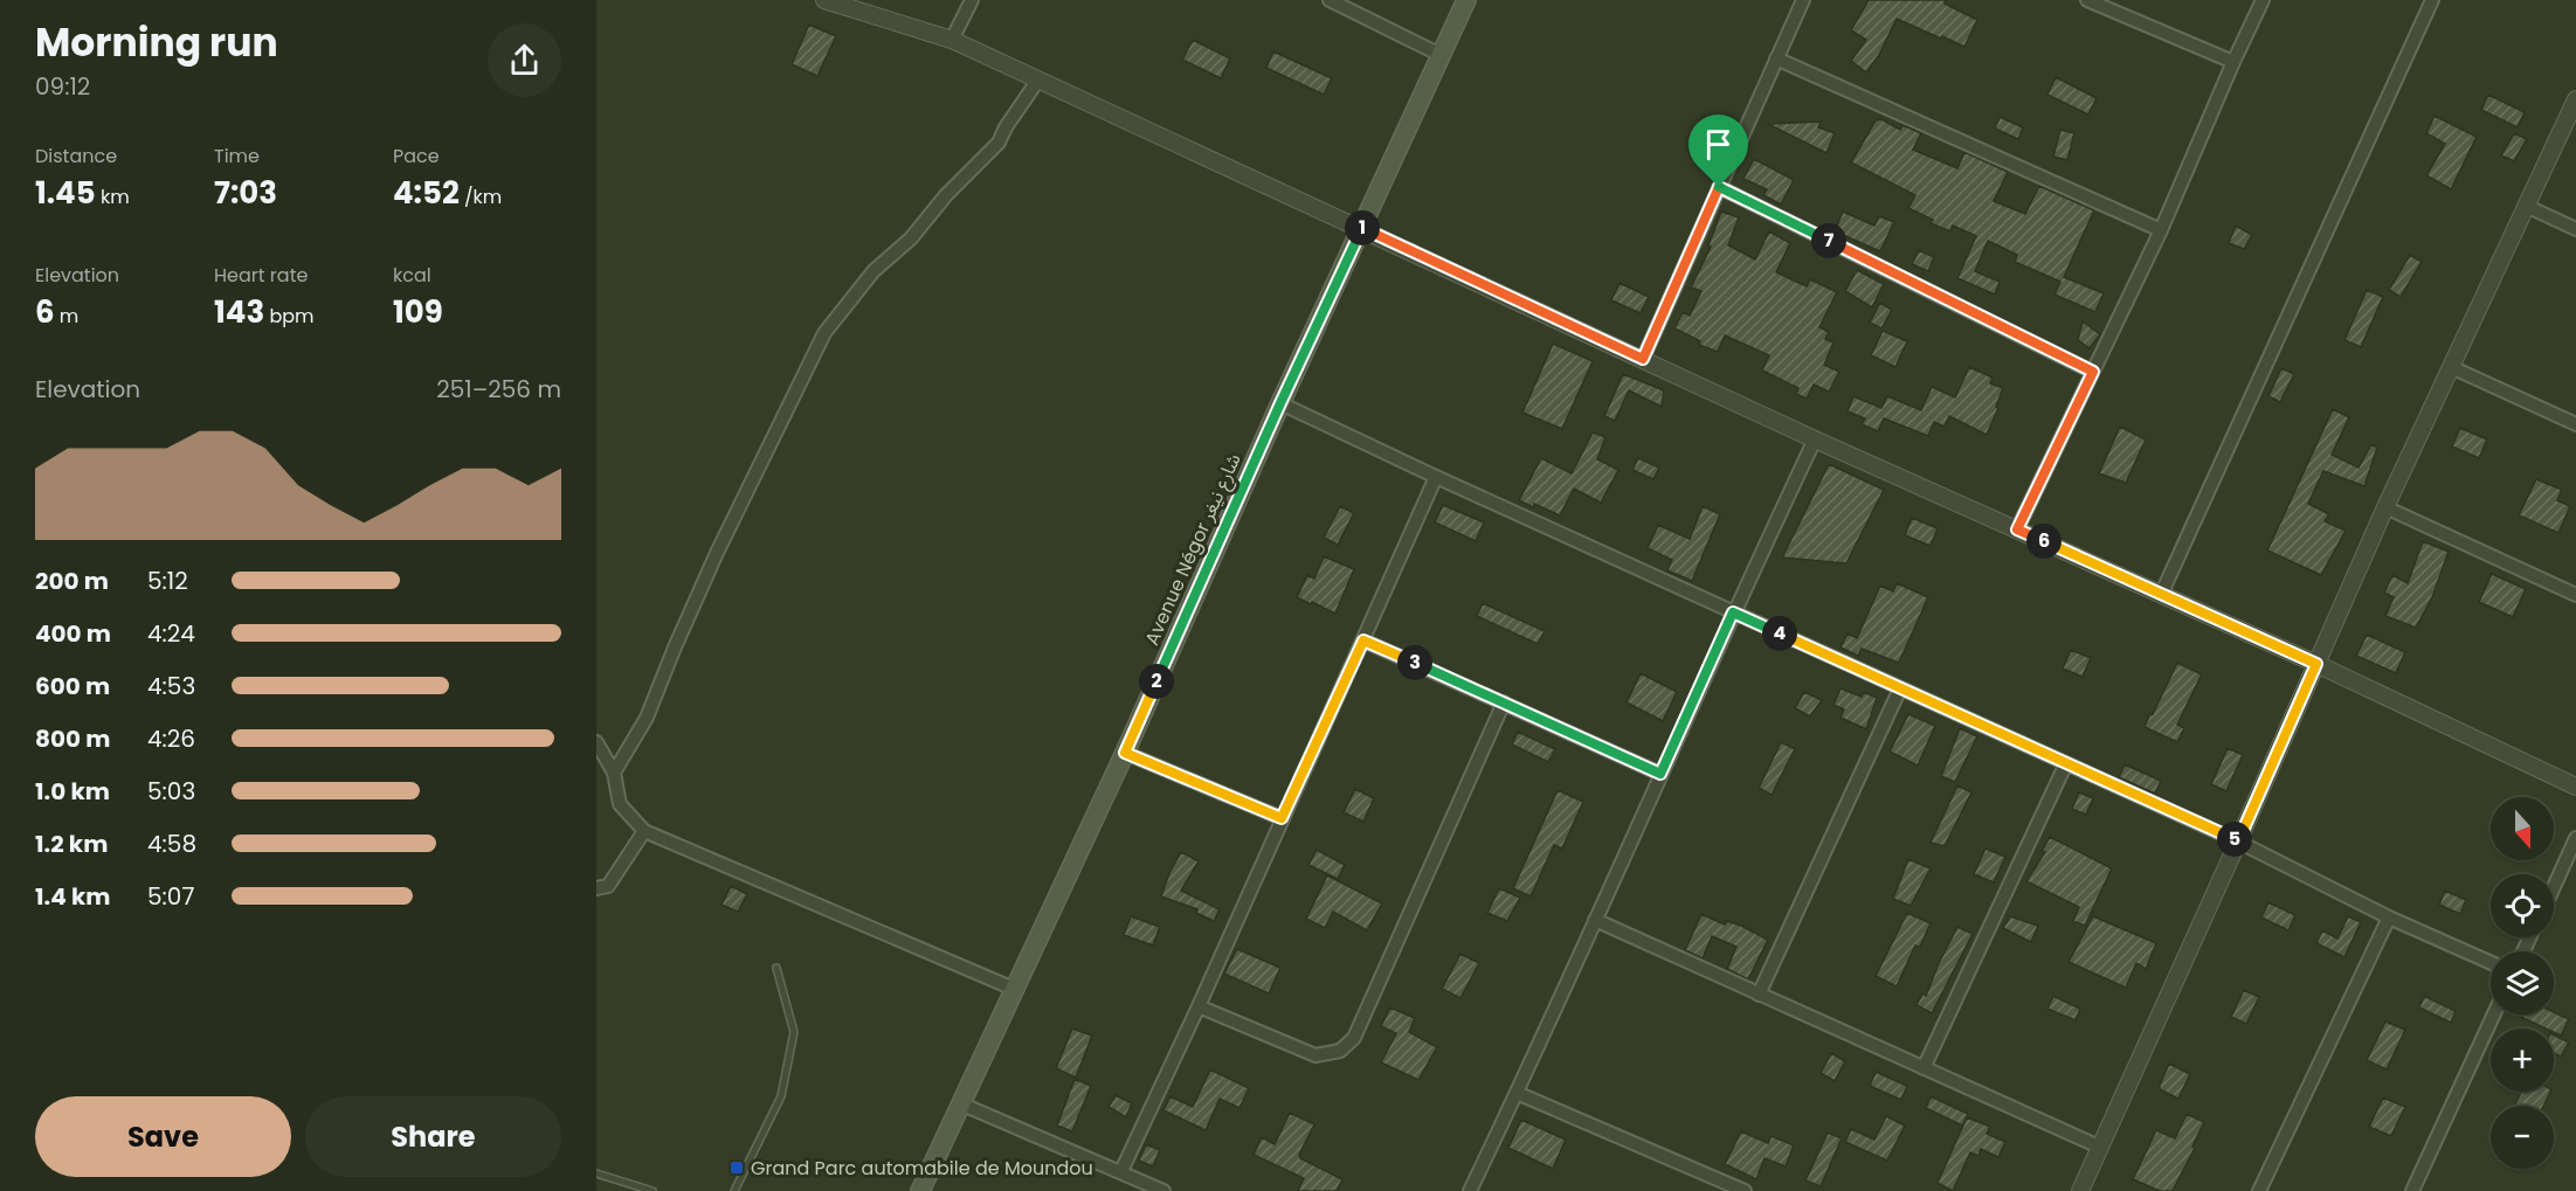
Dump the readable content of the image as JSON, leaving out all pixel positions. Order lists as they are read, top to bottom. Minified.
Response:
{"streets":{"main road":["Avenue Négor شارع نيغر"]},"places":{"transit":["Grand Parc automabile de Moundou"]},"north":"bottom","page":{"heading":["Morning run","09:12"],"stats":[["Distance","1.45 km"],["Time","7:03"],["Pace","4:52 /km"],["Elevation","6 m"],["Heart rate","143 bpm"],["kcal","109"]],"pins":["1","7","6","4","3","2","5"],"chart":["Elevation","251–256 m"],"list":[{"name":"200 m","note":"5:12"},{"name":"400 m","note":"4:24"},{"name":"600 m","note":"4:53"},{"name":"800 m","note":"4:26"},{"name":"1.0 km","note":"5:03"},{"name":"1.2 km","note":"4:58"},{"name":"1.4 km","note":"5:07"}],"map_buttons":["+","−"],"buttons":["Save","Share"]}}
